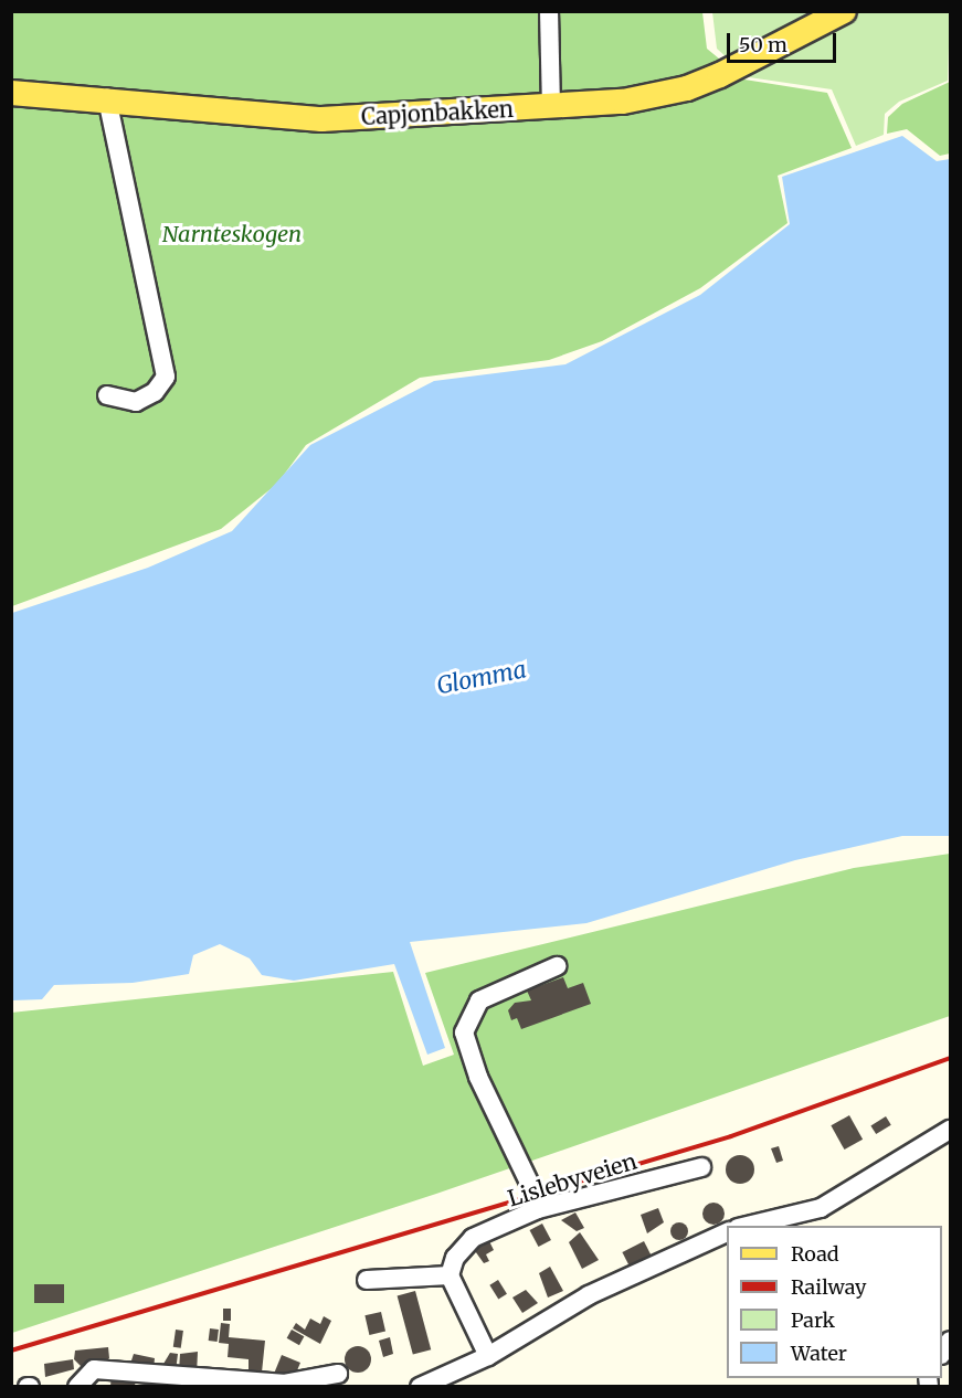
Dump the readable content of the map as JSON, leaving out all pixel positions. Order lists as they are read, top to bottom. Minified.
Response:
{"streets":{"main road":["Capjonbakken"],"street":["Lislebyveien"]},"water":["Glomma"],"parks":["Narnteskogen"],"legend":["Road","Railway","Park","Water"],"scale_bar":"50 m"}
